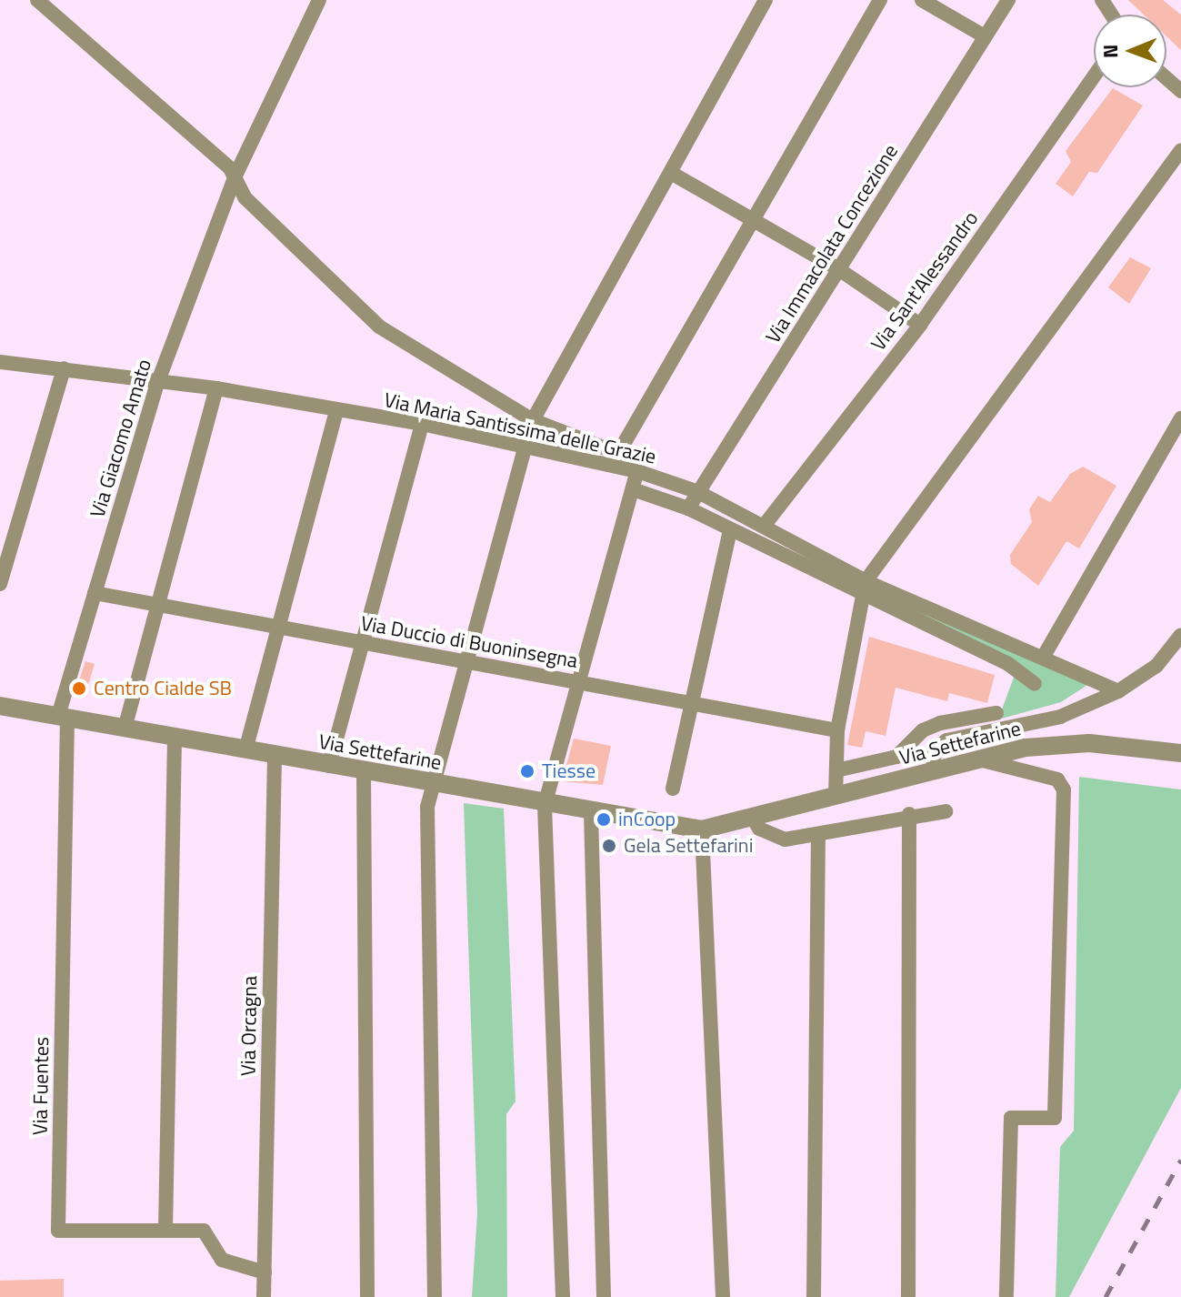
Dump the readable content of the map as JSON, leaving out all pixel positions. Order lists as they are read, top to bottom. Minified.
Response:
{"streets":{"street":["Via Immacolata Concezione","Via Sant'Alessandro","Via Maria Santissima delle Grazie","Via Giacomo Amato","Via Duccio di Buoninsegna","Via Settefarine","Via Orcagna","Via Fuentes"]},"crossings":[["Via Immacolata Concezione","Via Maria Santissima delle Grazie"],["Via Sant'Alessandro","Via Maria Santissima delle Grazie"],["Via Maria Santissima delle Grazie","Via Giacomo Amato"],["Via Giacomo Amato","Via Duccio di Buoninsegna"],["Via Giacomo Amato","Via Settefarine"],["Via Giacomo Amato","Via Fuentes"],["Via Settefarine","Via Orcagna"],["Via Settefarine","Via Fuentes"],["Via Orcagna","Via Fuentes"]],"places":["Centro Cialde SB","Tiesse","inCoop","Gela Settefarini"],"north":"left"}
